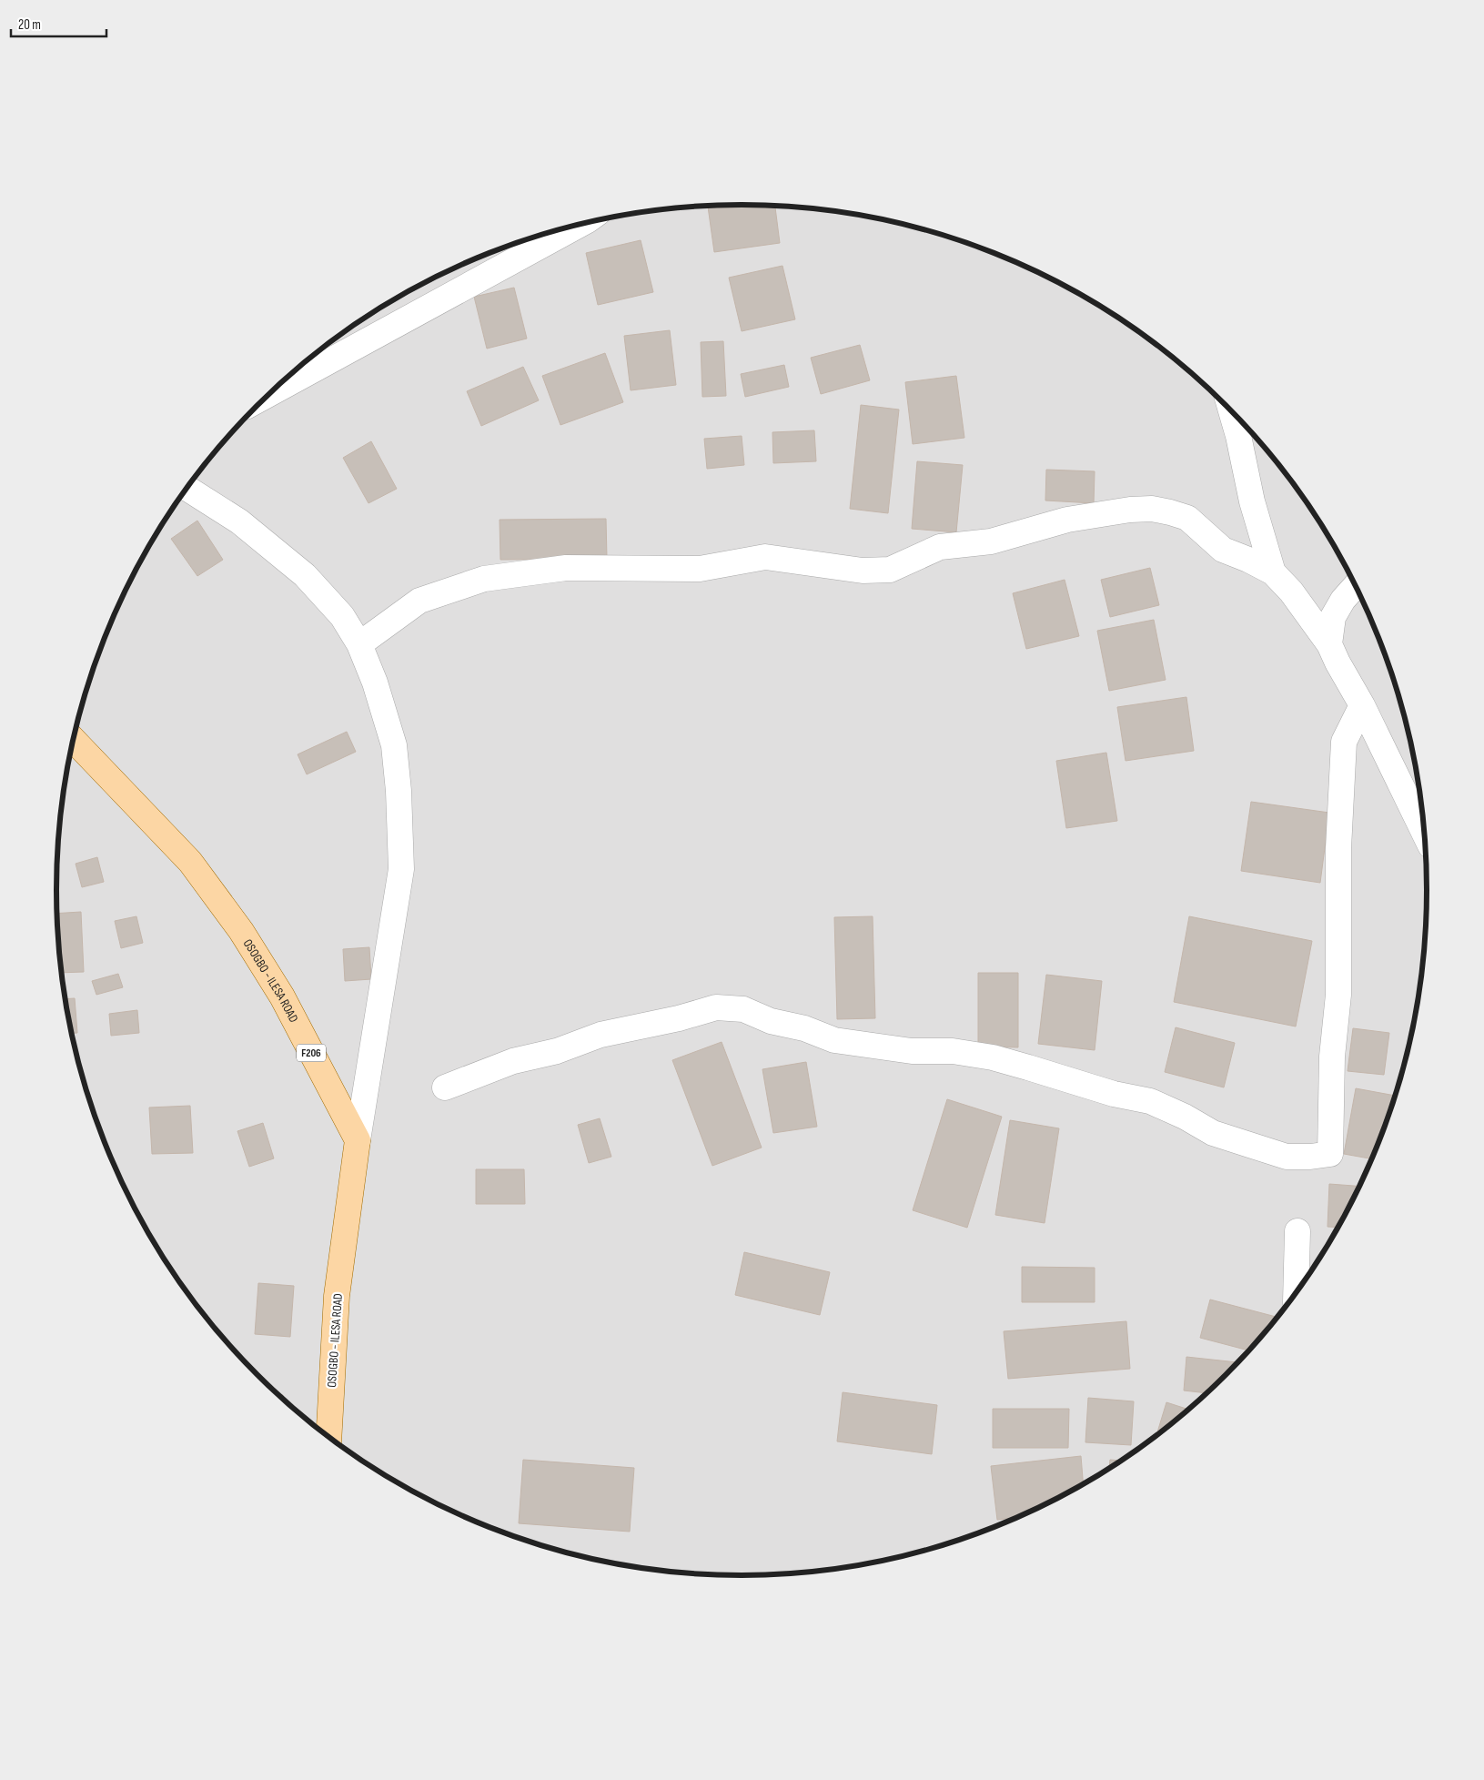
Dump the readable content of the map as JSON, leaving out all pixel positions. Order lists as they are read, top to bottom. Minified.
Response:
{"streets":{"main road":["OSOGBO - ILESA ROAD","F206"]},"scale_bar":"20 m"}
